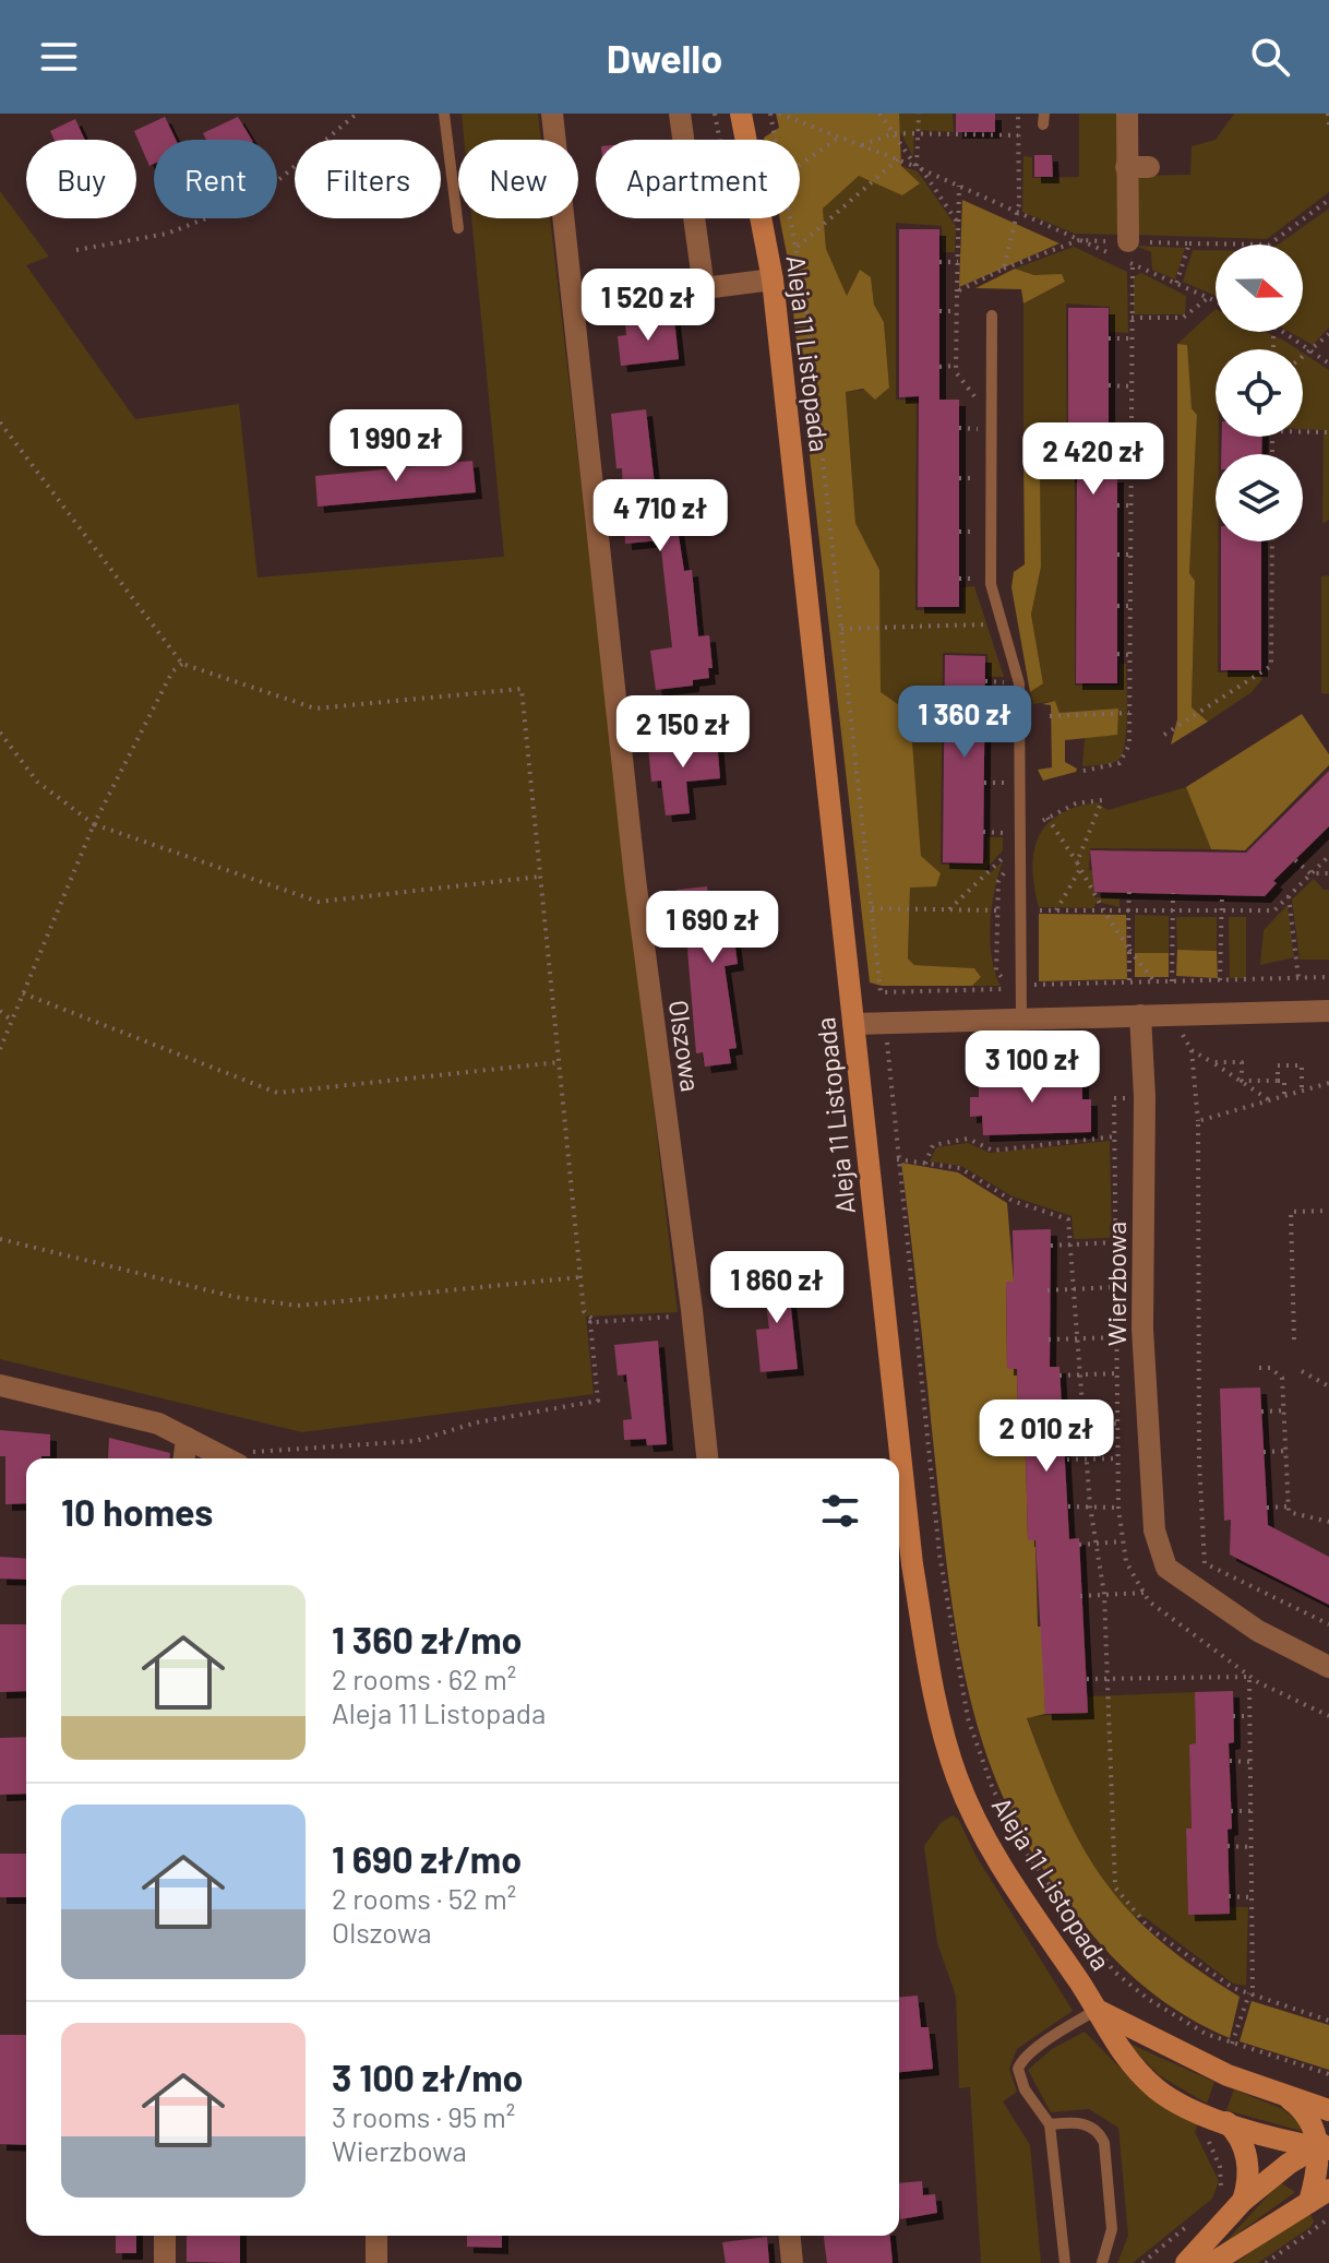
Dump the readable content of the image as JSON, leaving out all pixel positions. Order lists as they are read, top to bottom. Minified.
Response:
{"streets":{"street":["Aleja 11 Listopada","Olszowa","Wierzbowa"]},"north":"right","page":{"header":"Dwello","chip":["Buy","Rent","Filters","New","Apartment"],"price":["1 520 zł","1 990 zł","2 420 zł","4 710 zł","1 360 zł","2 150 zł","1 690 zł","3 100 zł","1 860 zł","2 010 zł"],"heading":"10 homes","list":[{"name":"1 360 zł/mo","note":"2 rooms · 62 m² · Aleja 11 Listopada"},{"name":"1 690 zł/mo","note":"2 rooms · 52 m² · Olszowa"},{"name":"3 100 zł/mo","note":"3 rooms · 95 m² · Wierzbowa"}]}}
